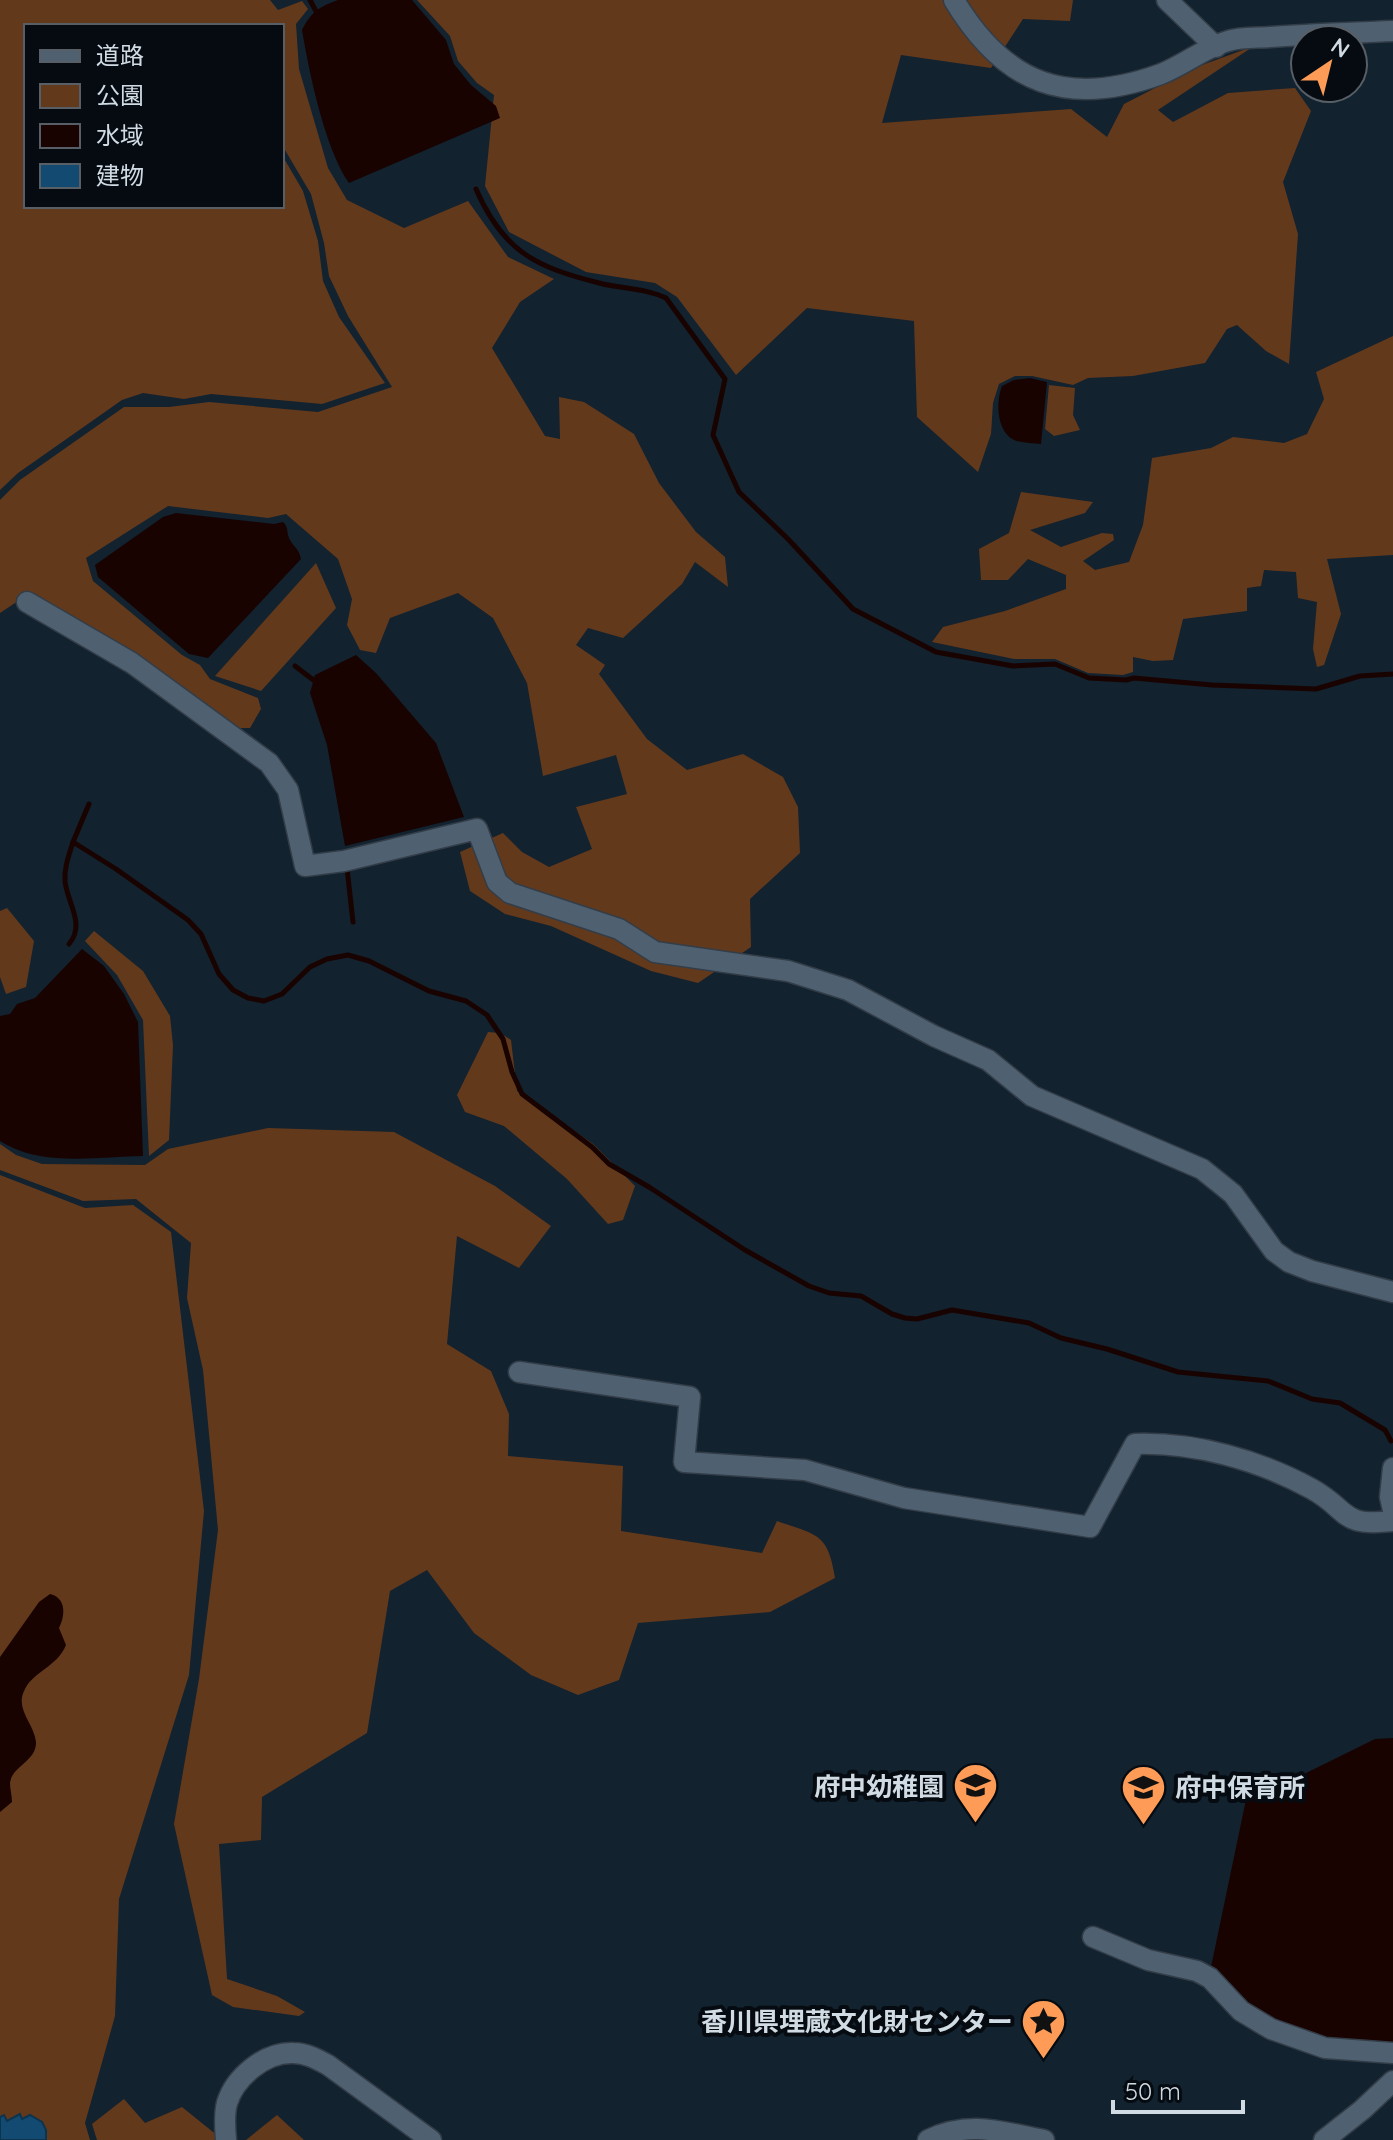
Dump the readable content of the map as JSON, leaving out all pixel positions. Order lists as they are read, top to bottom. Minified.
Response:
{"places":{"school or university":["府中幼稚園","府中保育所"],"place":["香川県埋蔵文化財センター"]},"legend":["道路","公園","水域","建物"],"scale_bar":"50 m","north":"top right"}
